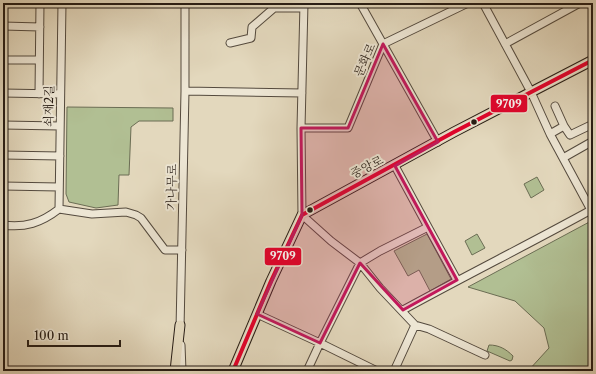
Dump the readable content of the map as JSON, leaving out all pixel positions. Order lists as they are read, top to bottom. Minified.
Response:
{"streets":{"main road":["중앙로"],"street":["문화로","쇠재2길","가나무로"]},"lines":["transit line 9709"],"scale_bar":"100 m"}
